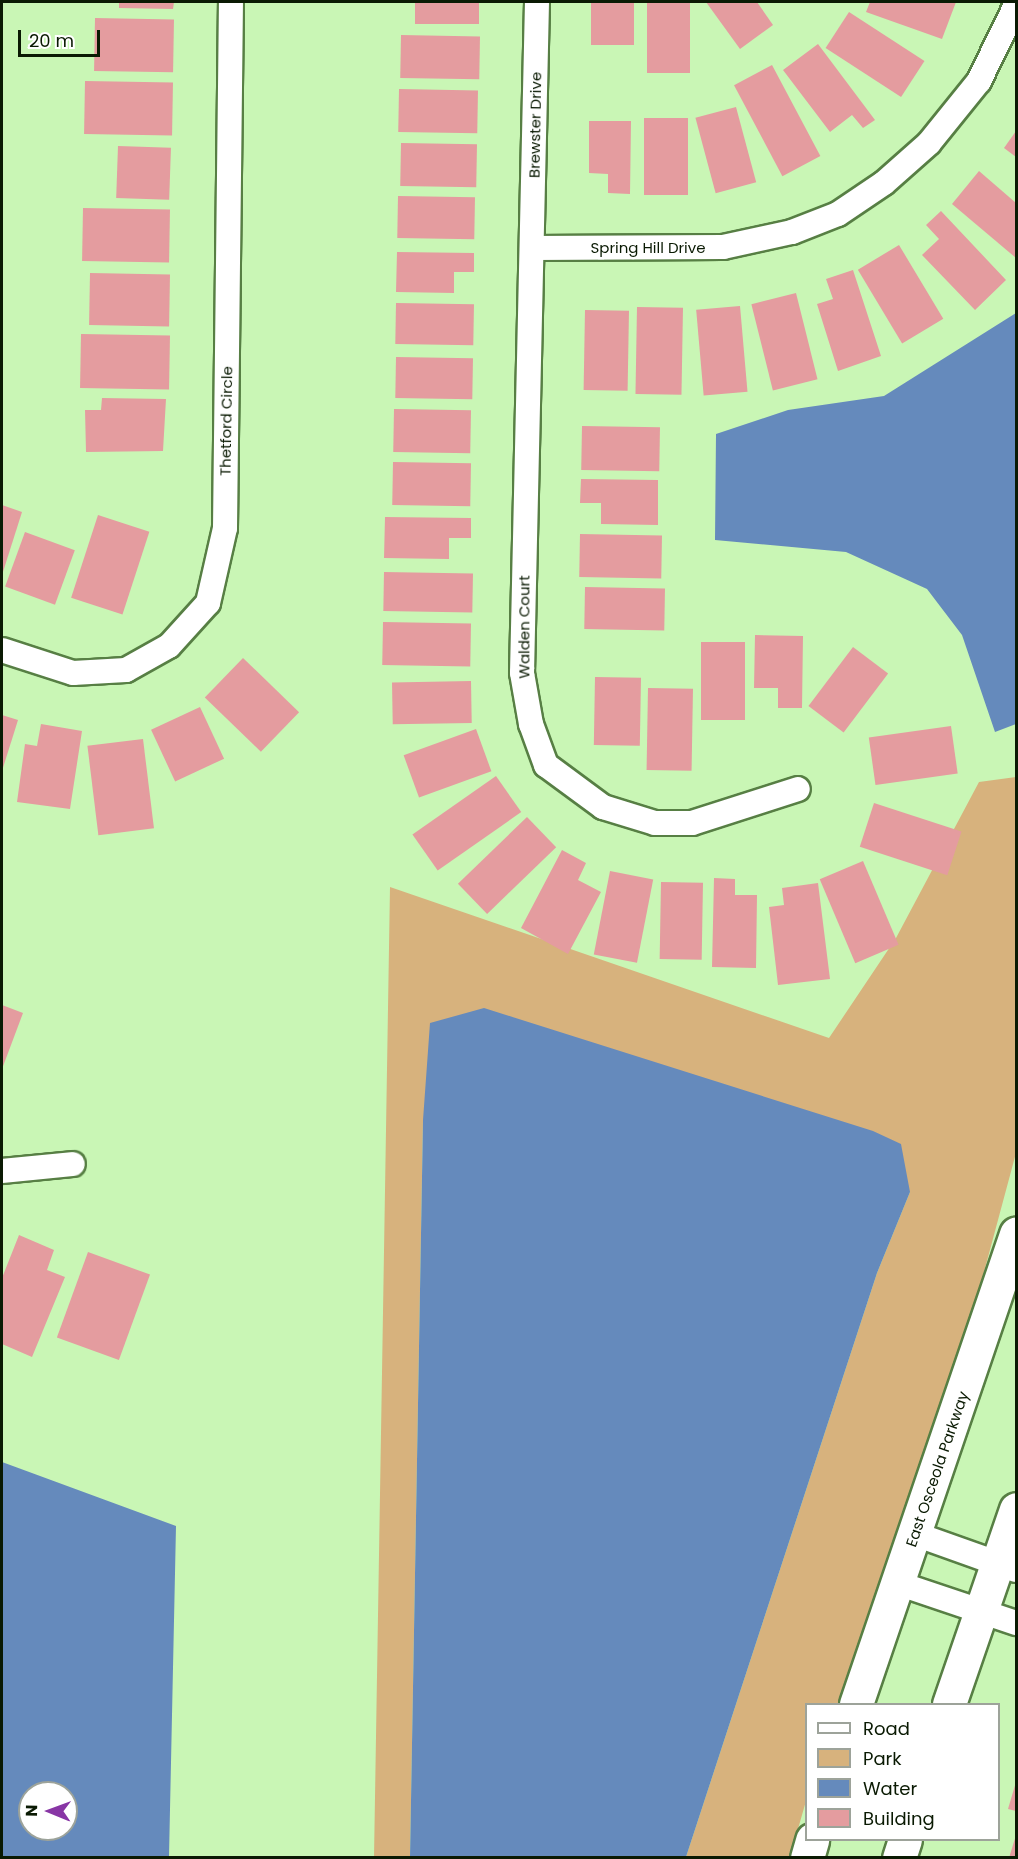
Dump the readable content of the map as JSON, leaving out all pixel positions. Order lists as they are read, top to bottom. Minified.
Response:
{"streets":{"main road":["East Osceola Parkway"],"street":["Brewster Drive","Spring Hill Drive","Thetford Circle","Walden Court"]},"crossings":[["Brewster Drive","Spring Hill Drive"],["Brewster Drive","Walden Court"],["Spring Hill Drive","Walden Court"]],"legend":["Road","Park","Water","Building"],"scale_bar":"20 m","north":"left"}
